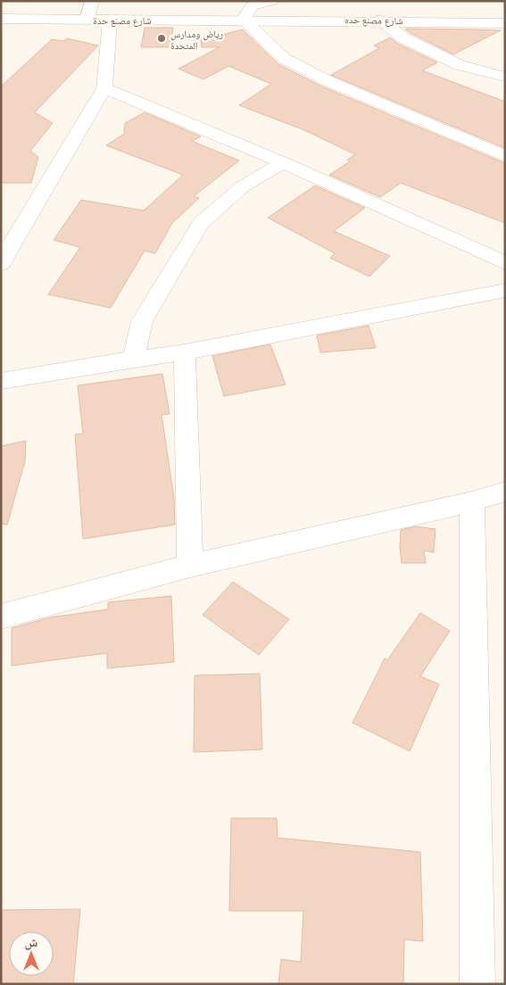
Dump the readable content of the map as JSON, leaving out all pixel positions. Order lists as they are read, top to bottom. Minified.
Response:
{"streets":{"street":["شارع مصنع حدة","شارع مصنع حده"]},"crossings":[["شارع مصنع حدة","شارع مصنع حده"]],"places":["رياض ومدارس المتحدة"],"north":"top"}
